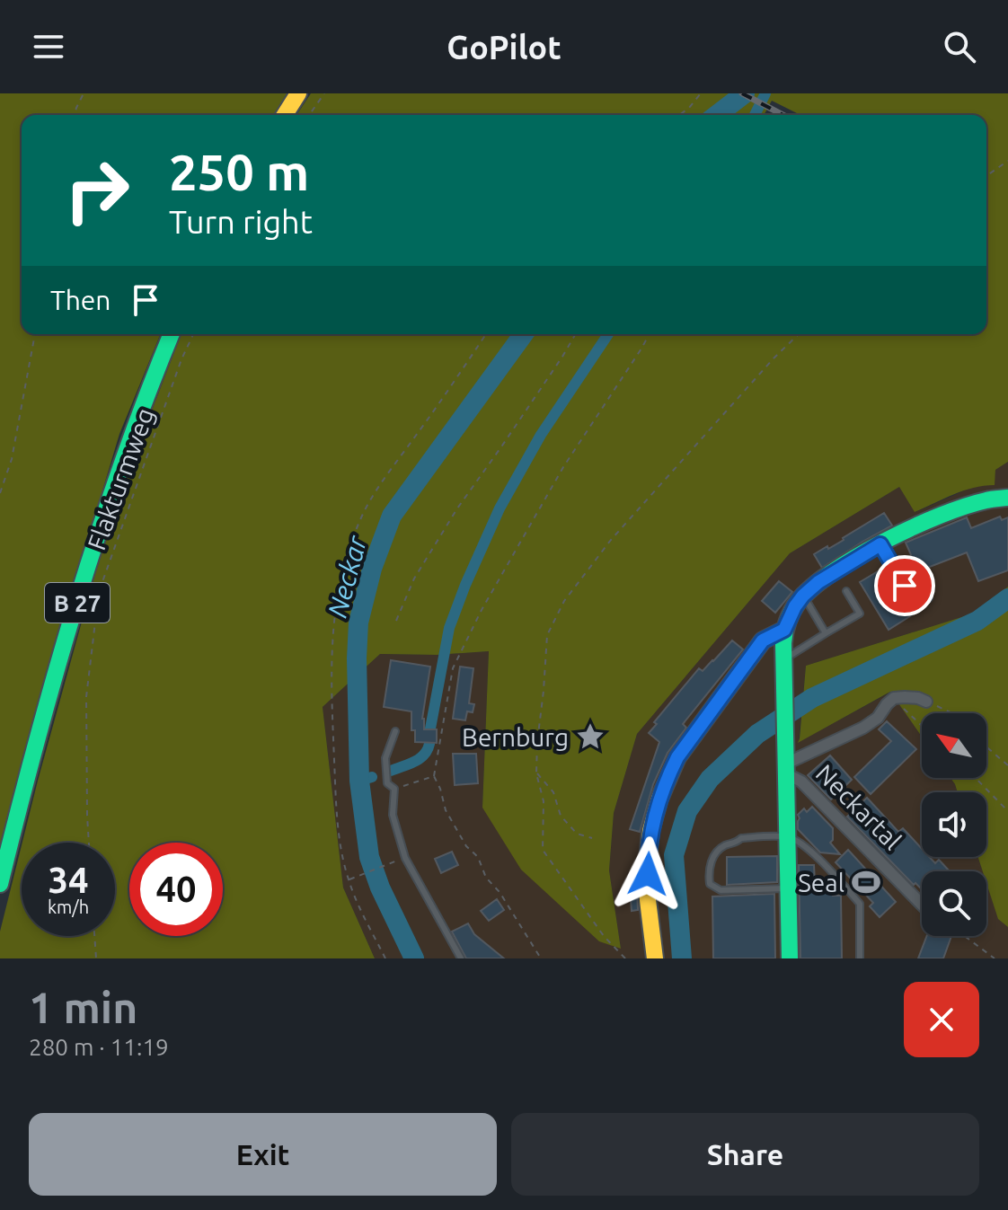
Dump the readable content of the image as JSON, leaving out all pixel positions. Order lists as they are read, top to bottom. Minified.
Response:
{"streets":{"street":["B 27","Neckartal"],"path":["Flakturmweg"]},"water":["Neckar"],"places":{"place":["Bernburg"],"sports":["Seal"]},"north":"top left","page":{"header":"GoPilot","turn":["250 m","Turn right"],"then":"Then","speed":"34 km/h","limit":"40","heading":["1 min","280 m · 11:19"],"buttons":["Exit","Share"]}}
